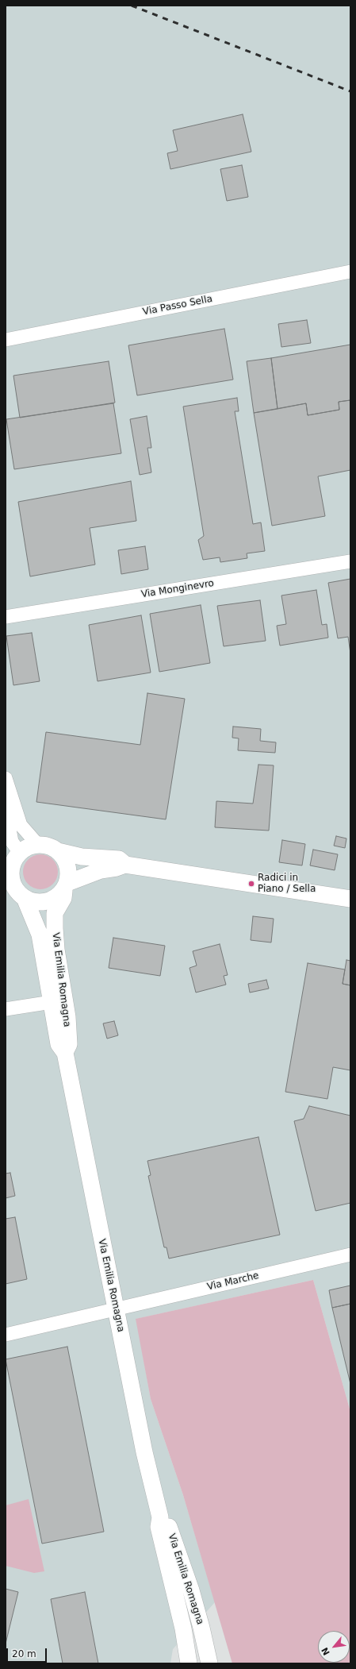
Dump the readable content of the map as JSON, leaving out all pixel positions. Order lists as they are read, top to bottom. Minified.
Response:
{"streets":{"street":["Via Passo Sella","Via Monginevro","Via Emilia Romagna","Via Marche"]},"crossings":[["Via Emilia Romagna","Via Marche"]],"places":["Radici in Piano / Sella"],"scale_bar":"20 m","north":"bottom left"}
